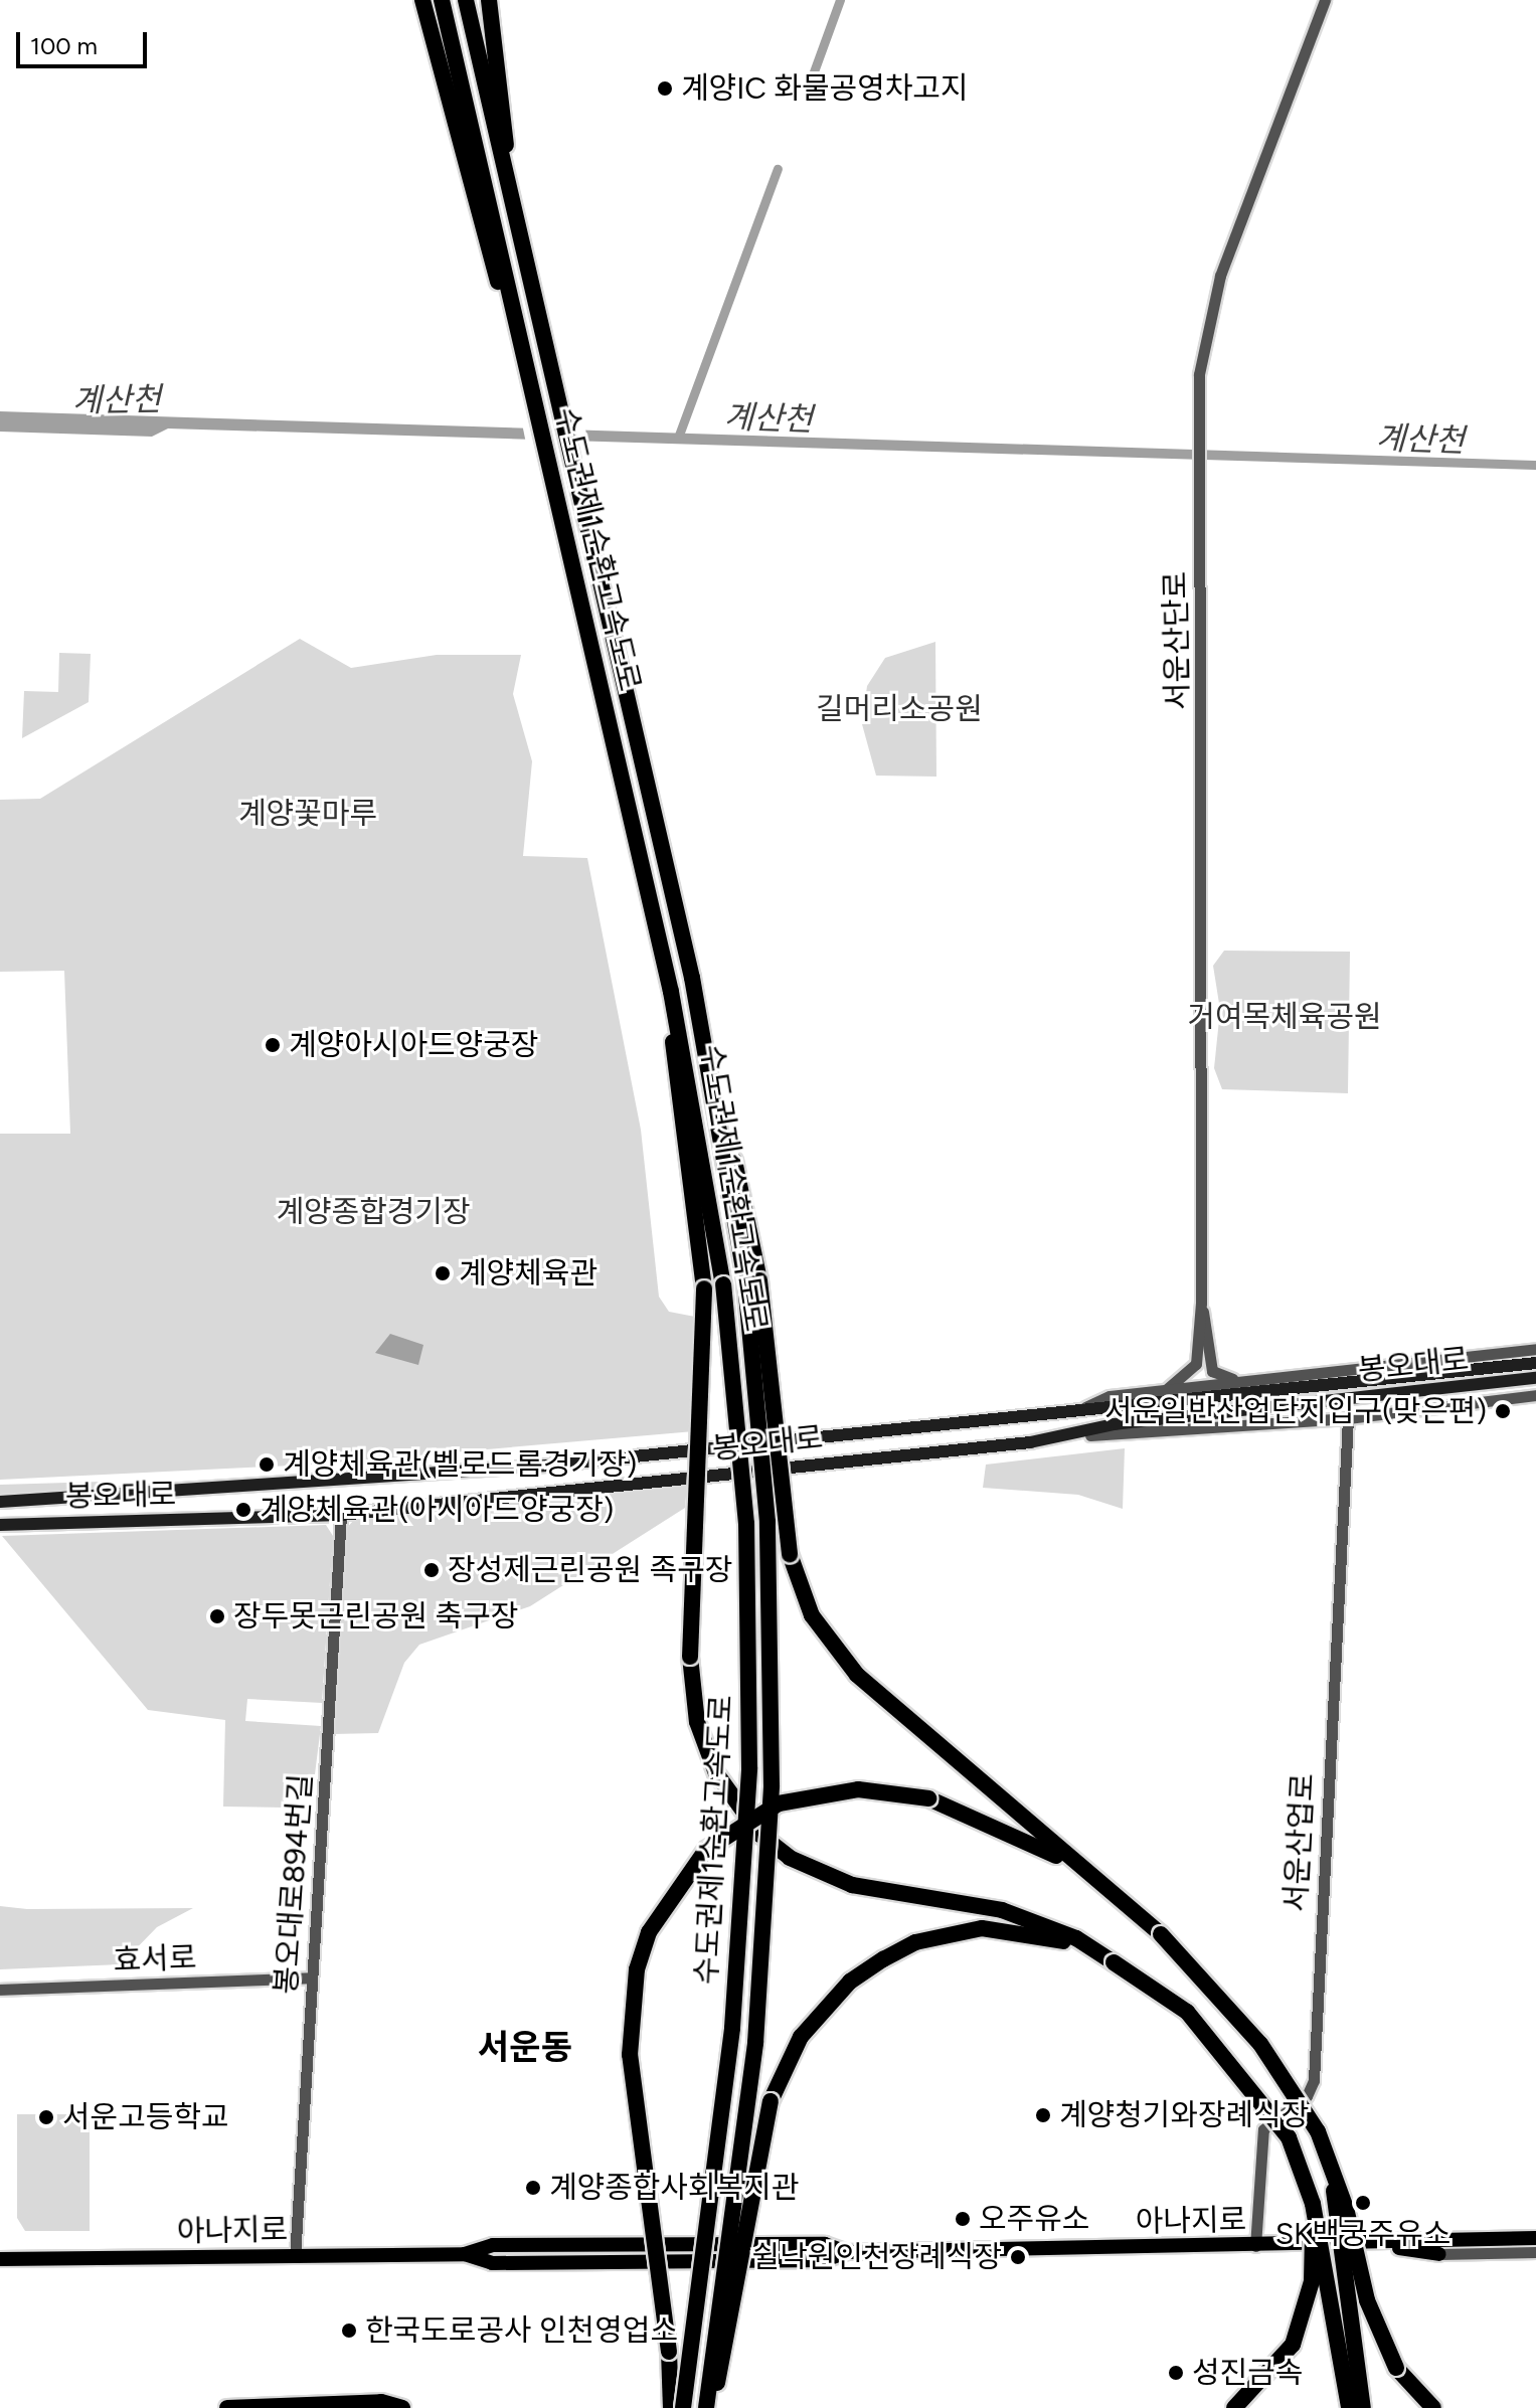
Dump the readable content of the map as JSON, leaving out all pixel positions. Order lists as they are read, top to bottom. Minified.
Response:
{"streets":{"highway":["수도권제1순환고속도로"],"main road":["봉오대로","아나지로"],"street":["서운산단로","서운산업로","봉오대로894번길","효서로"]},"crossings":[["봉오대로","봉오대로894번길"],["서운산업로","아나지로"],["봉오대로894번길","효서로"],["봉오대로894번길","아나지로"]],"districts":["서운동"],"water":["계산천"],"parks":["길머리소공원","계양꽃마루","거여목체육공원","계양종합경기장"],"places":["계양IC 화물공영차고지","계양아시아드양궁장","계양체육관","서운일반산업단지입구(맞은편)","계양체육관(벨로드롬경기장)","계양체육관(아시아드양궁장)","장성제근린공원 족구장","장두못근린공원 축구장","계양청기와장례식장","서운고등학교","계양종합사회복지관","SK백궁주유소","오주유소","쉴낙원인천장례식장","한국도로공사 인천영업소","성진금속"],"scale_bar":"100 m"}
